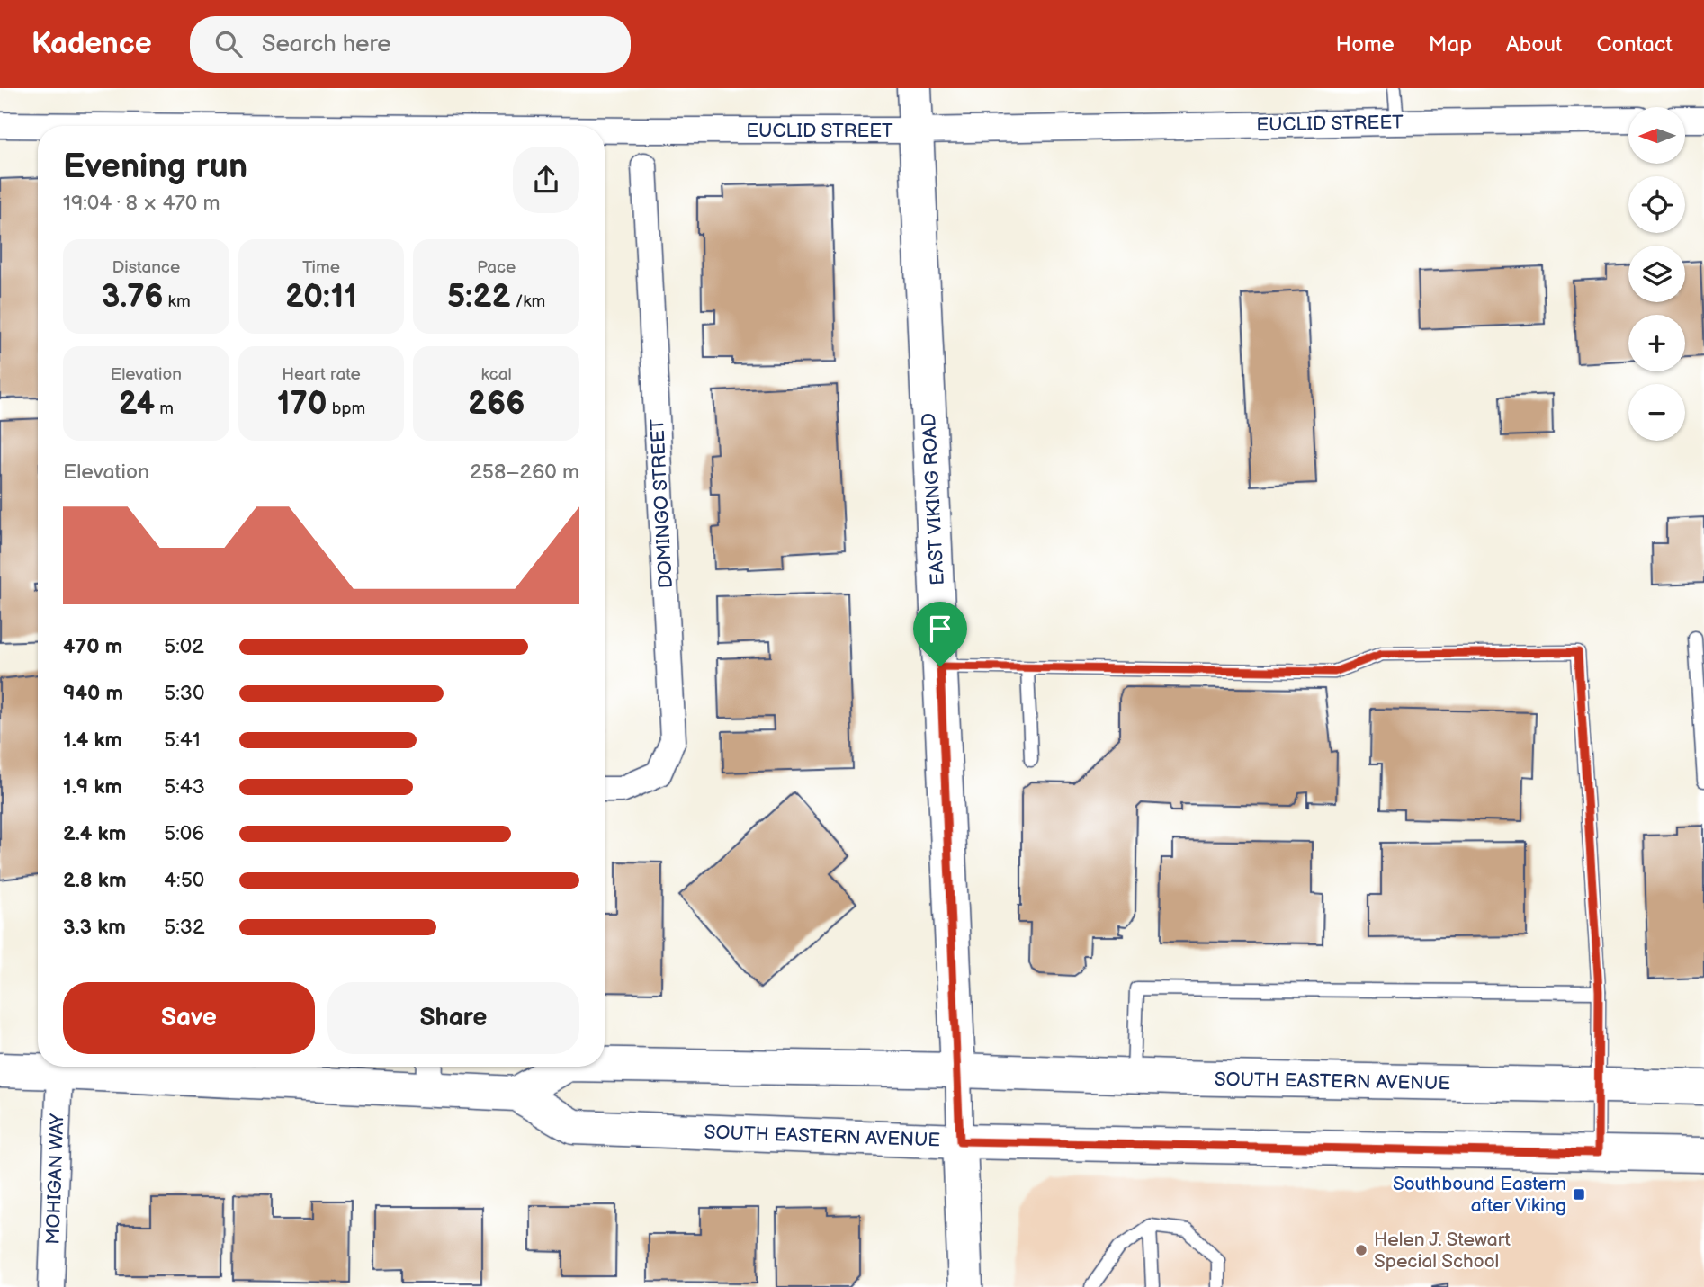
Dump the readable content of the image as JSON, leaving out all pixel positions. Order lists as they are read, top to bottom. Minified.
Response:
{"streets":{"main road":["EAST VIKING ROAD","SOUTH EASTERN AVENUE"],"street":["EUCLID STREET","DOMINGO STREET","MOHIGAN WAY"]},"crossings":[["EUCLID STREET","EAST VIKING ROAD"],["EAST VIKING ROAD","SOUTH EASTERN AVENUE"],["SOUTH EASTERN AVENUE","MOHIGAN WAY"]],"places":{"transit":["Southbound Eastern after Viking"],"other":["Helen J. Stewart Special School"]},"north":"left","page":{"header":"Kadence","search":"Search here","nav":["Home","Map","About","Contact"],"map_buttons":["+","−"],"heading":["Evening run","19:04 · 8 × 470 m"],"stats":[["Distance","3.76 km"],["Time","20:11"],["Pace","5:22 /km"],["Elevation","24 m"],["Heart rate","170 bpm"],["kcal","266"]],"chart":["Elevation","258–260 m"],"list":[{"name":"470 m","note":"5:02"},{"name":"940 m","note":"5:30"},{"name":"1.4 km","note":"5:41"},{"name":"1.9 km","note":"5:43"},{"name":"2.4 km","note":"5:06"},{"name":"2.8 km","note":"4:50"},{"name":"3.3 km","note":"5:32"}],"buttons":["Save","Share"]}}
